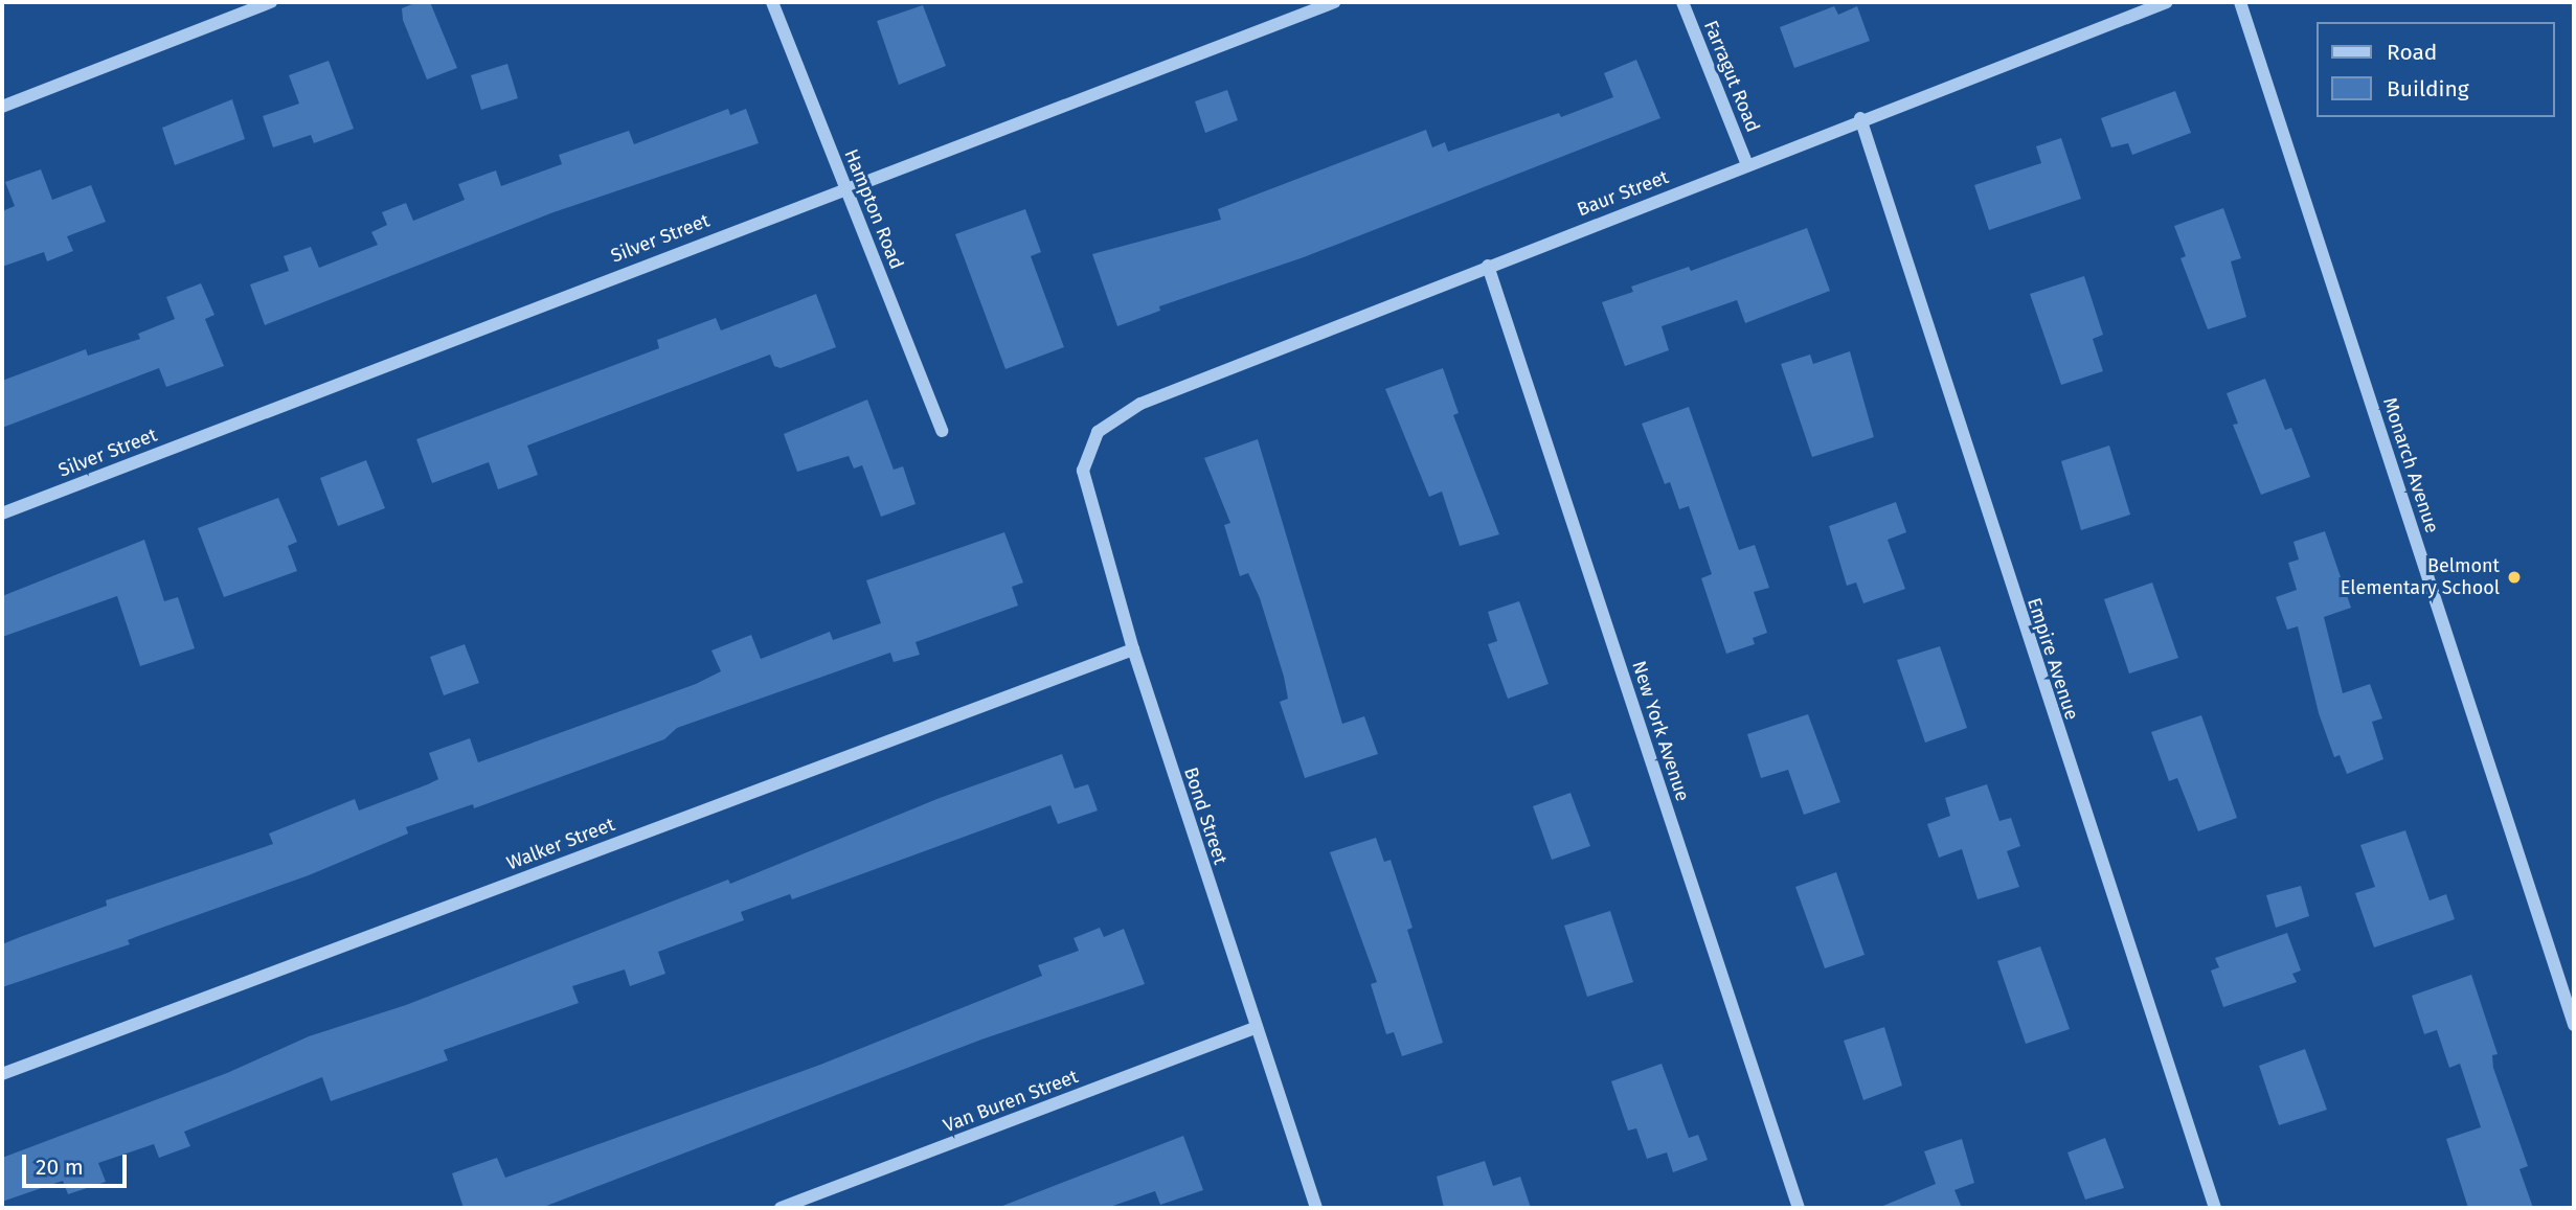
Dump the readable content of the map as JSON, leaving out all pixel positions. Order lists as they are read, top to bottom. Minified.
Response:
{"streets":{"street":["Farragut Road","Baur Street","Hampton Road","Silver Street","Monarch Avenue","Empire Avenue","New York Avenue","Bond Street","Walker Street","Van Buren Street"]},"crossings":[["Farragut Road","Baur Street"],["Baur Street","Empire Avenue"],["Baur Street","New York Avenue"],["Baur Street","Bond Street"],["Hampton Road","Silver Street"],["Bond Street","Walker Street"],["Bond Street","Van Buren Street"]],"places":["Belmont Elementary School"],"legend":["Road","Building"],"scale_bar":"20 m"}
